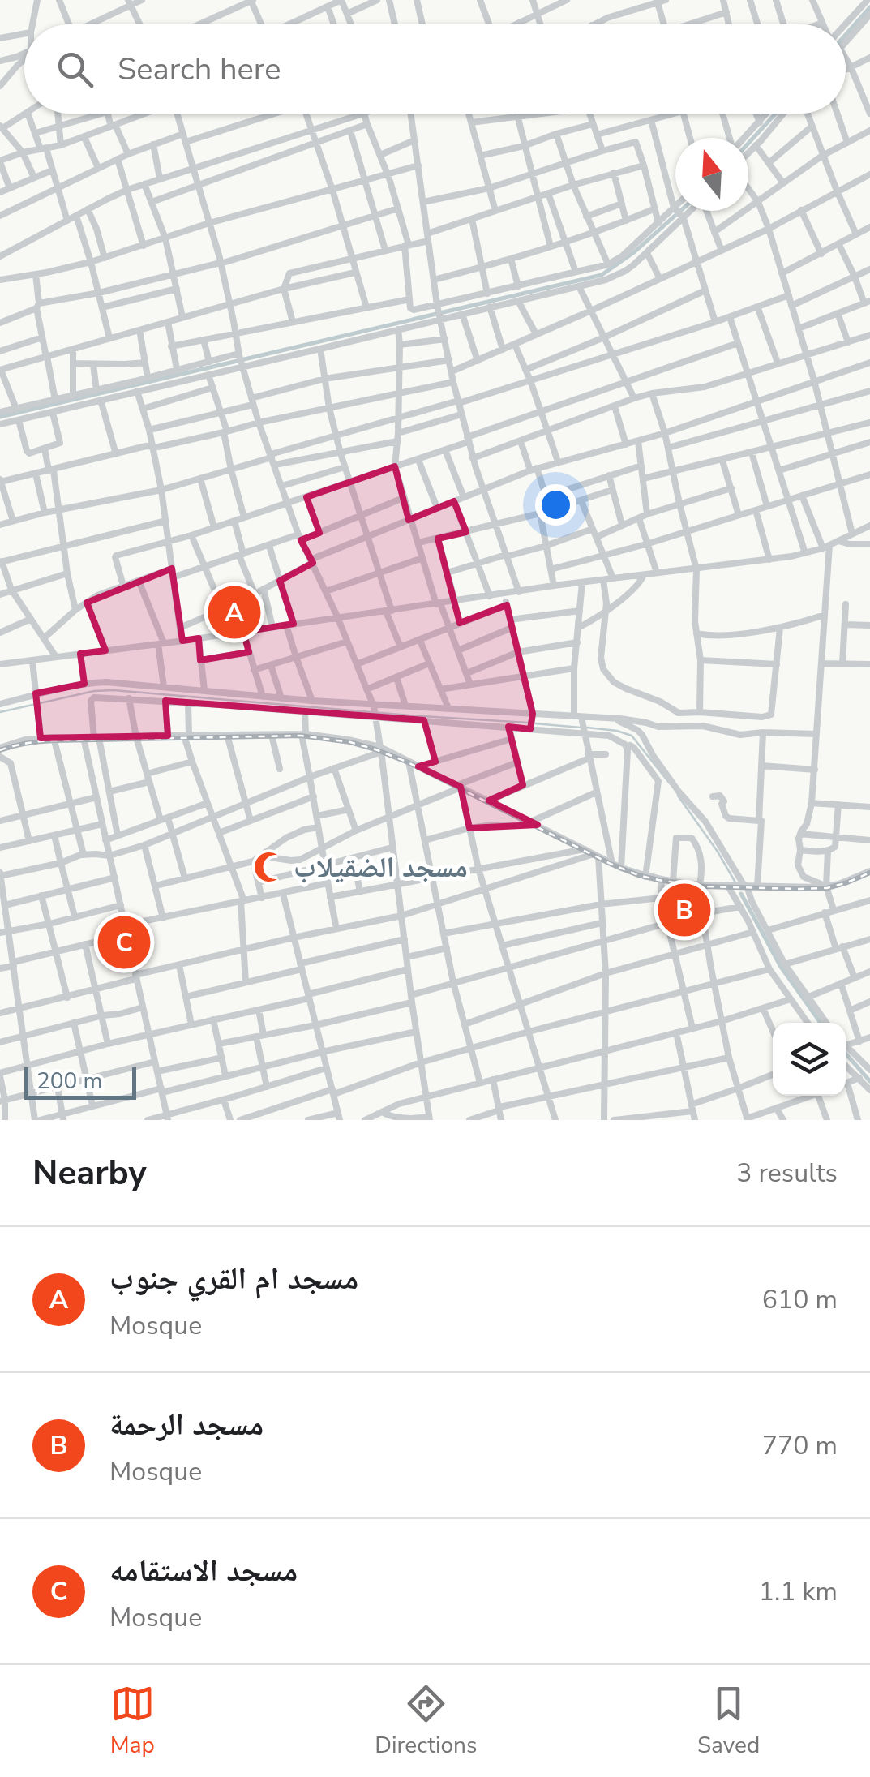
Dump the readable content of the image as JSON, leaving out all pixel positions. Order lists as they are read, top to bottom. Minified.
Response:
{"places":{"mosque":["مسجد الضقيلاب"]},"scale_bar":"200 m","north":"top","page":{"search":"Search here","pins":["A","B","C"],"scale":"200 m","heading":["Nearby","3 results"],"list":[{"mark":"A","name":"مسجد ام القري جنوب","note":"Mosque","value":"610 m"},{"mark":"B","name":"مسجد الرحمة","note":"Mosque","value":"770 m"},{"mark":"C","name":"مسجد الاستقامه","note":"Mosque","value":"1.1 km"}],"nav":["Map","Directions","Saved"]}}
